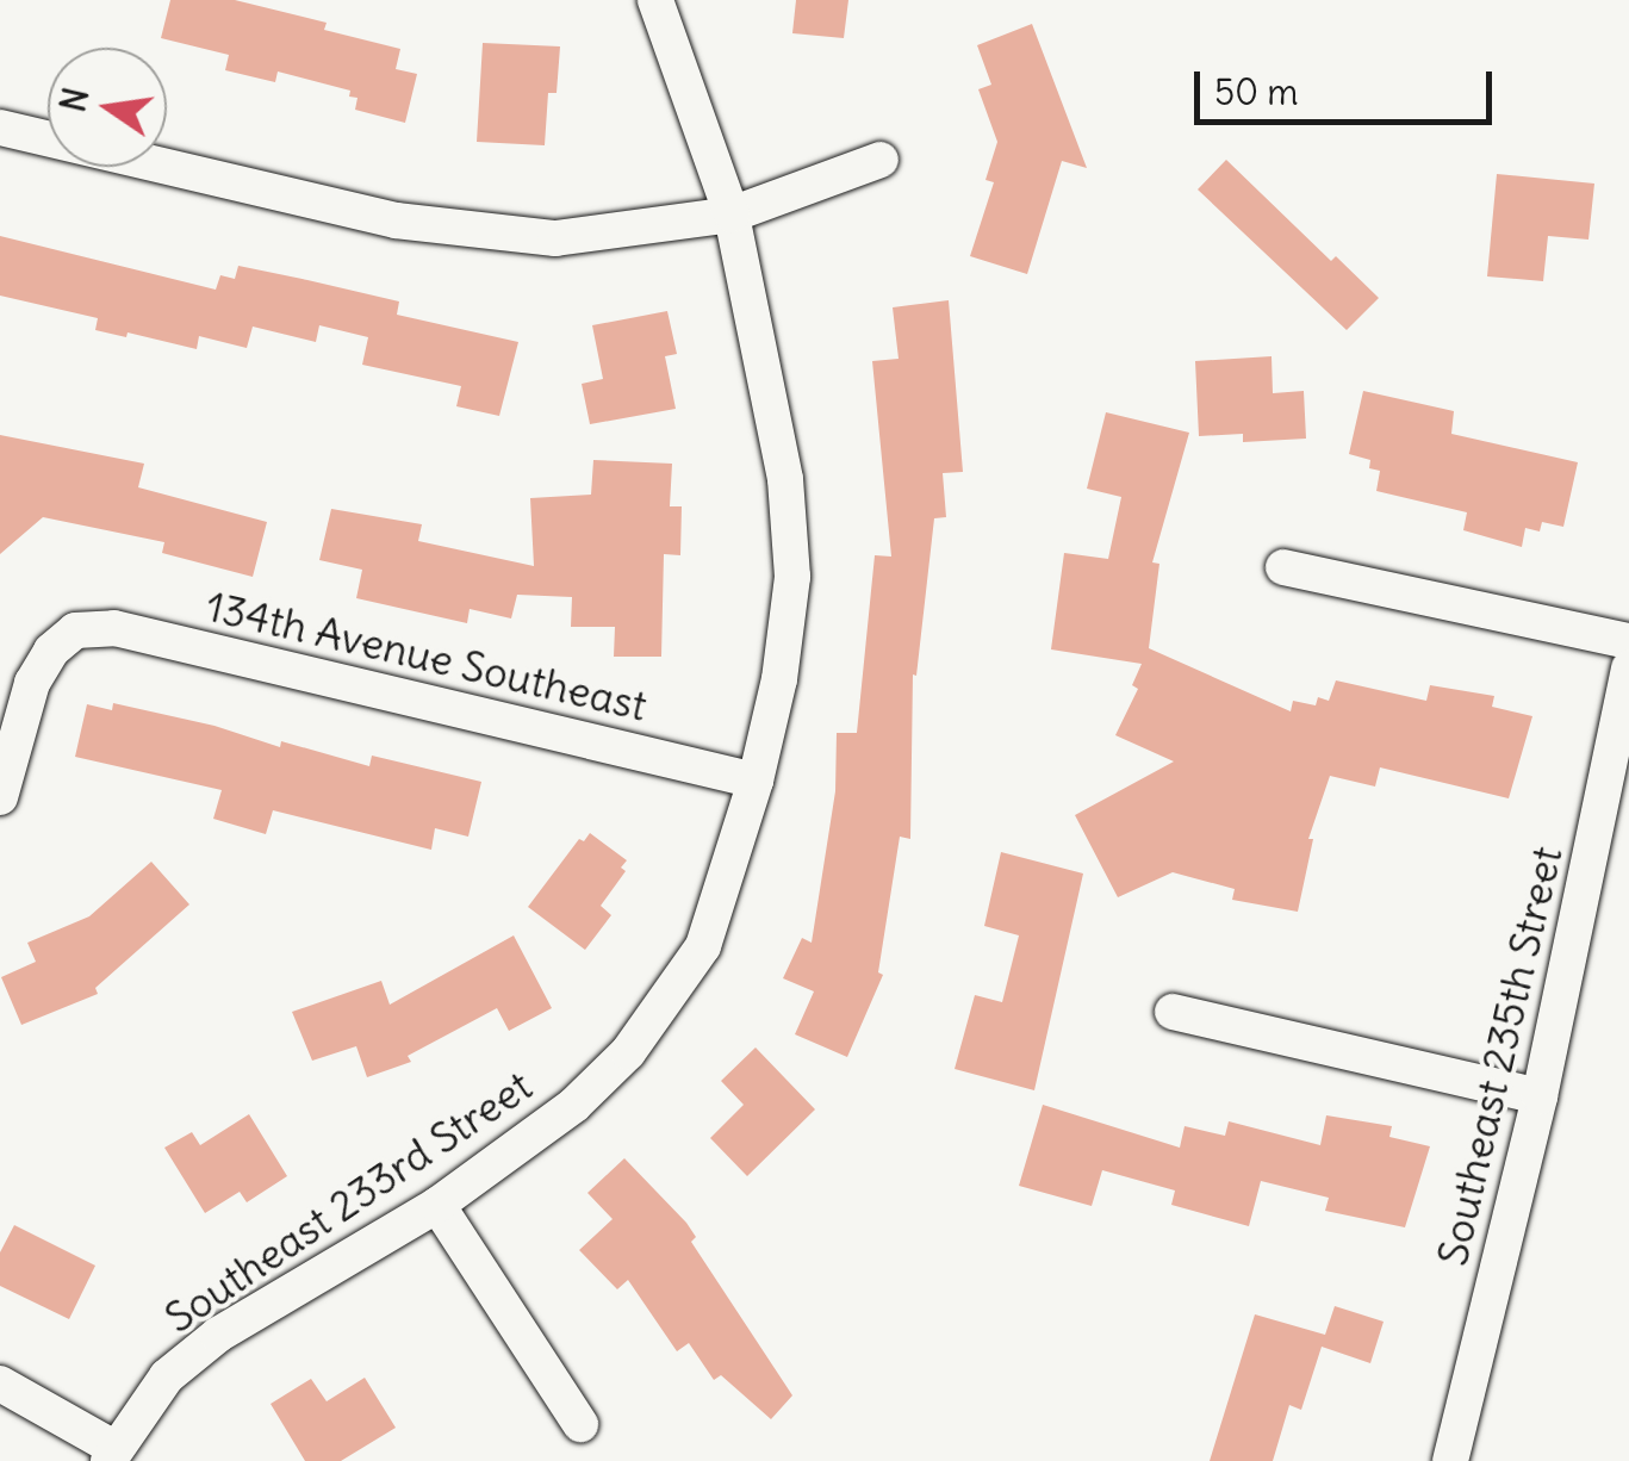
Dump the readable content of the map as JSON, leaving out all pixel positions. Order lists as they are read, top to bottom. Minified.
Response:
{"streets":{"street":["134th Avenue Southeast","Southeast 235th Street","Southeast 233rd Street"]},"crossings":[["134th Avenue Southeast","Southeast 233rd Street"]],"scale_bar":"50 m","north":"left"}
